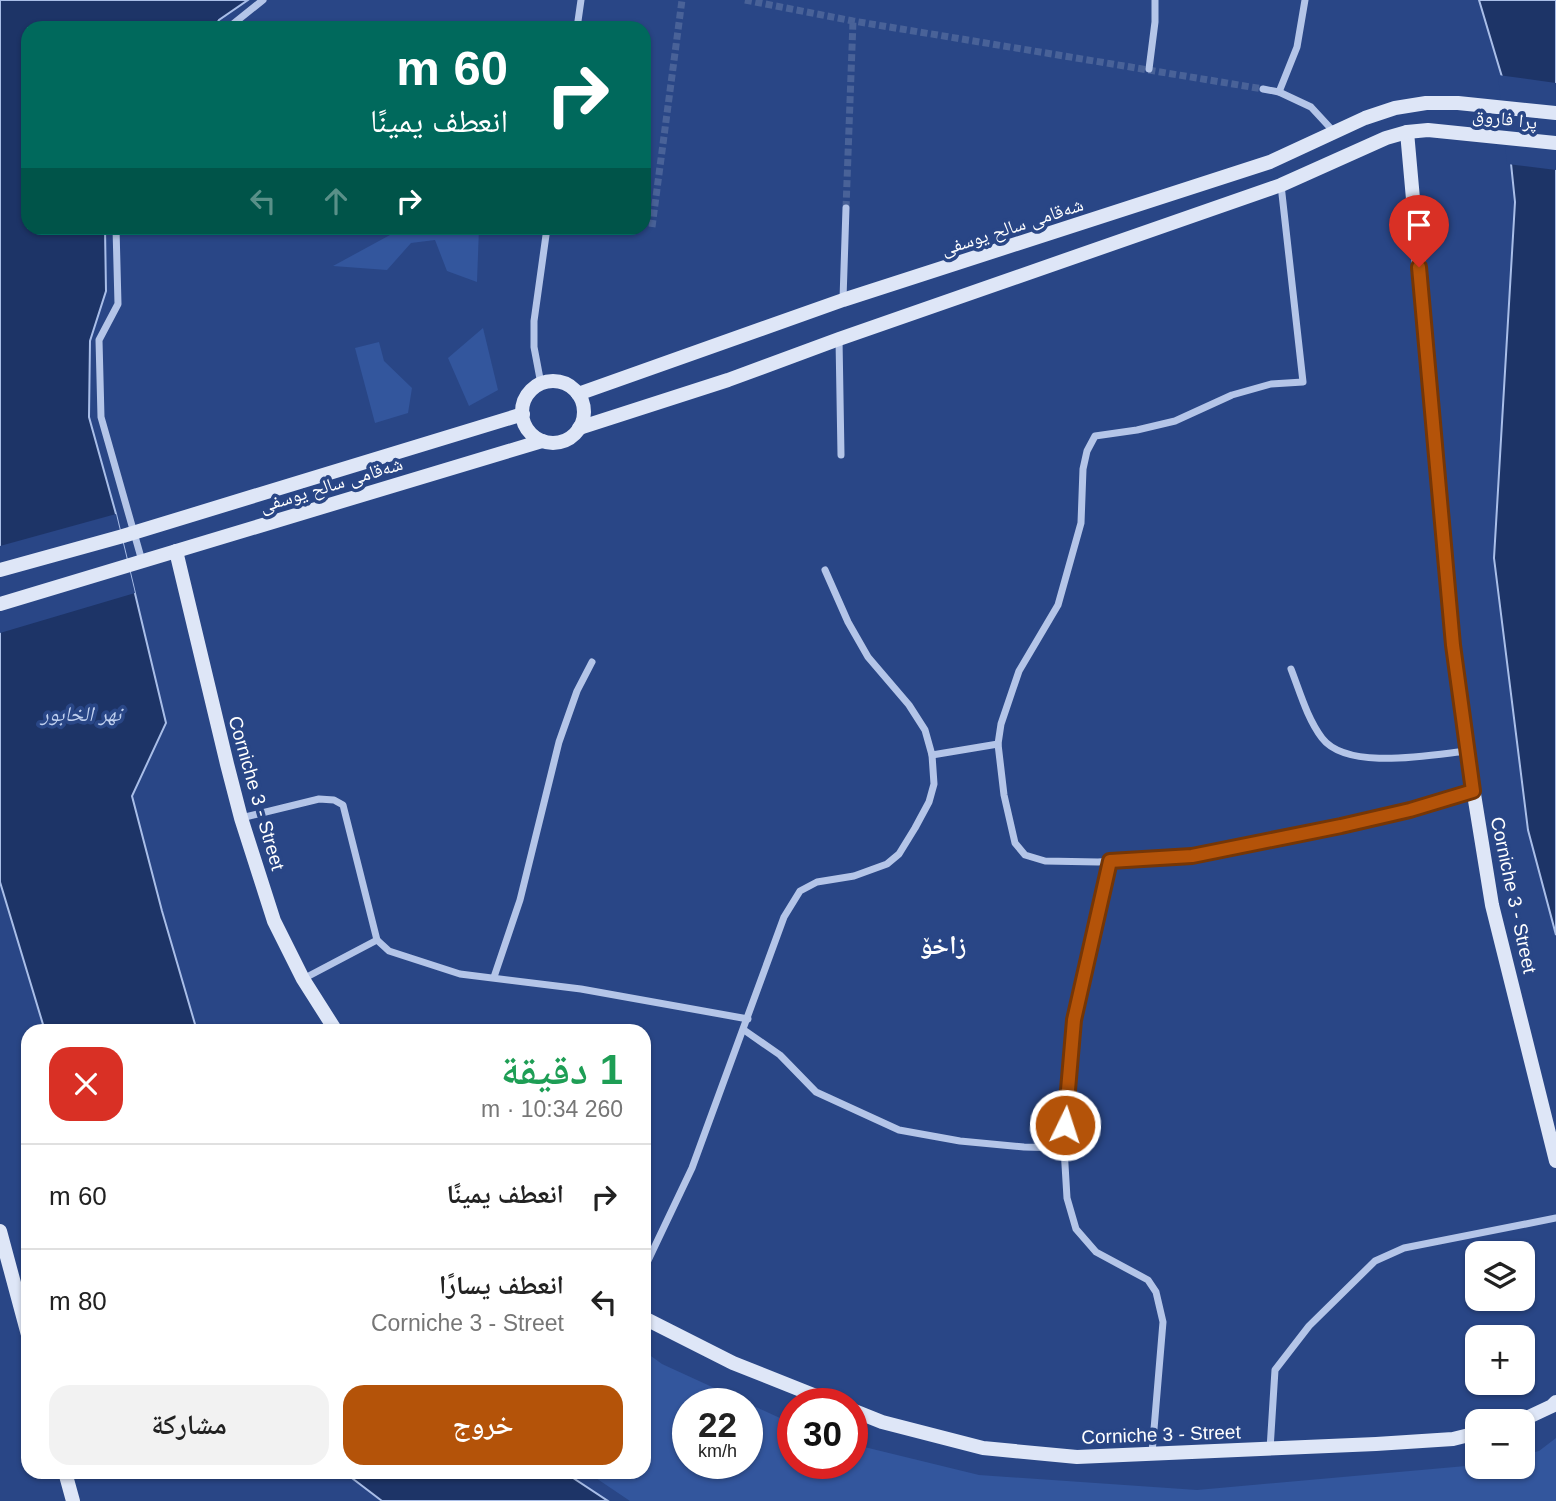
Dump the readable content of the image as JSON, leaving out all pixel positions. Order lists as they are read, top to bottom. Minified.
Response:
{"streets":{"main road":["پرا فاروق","شەقامی سالح یوسفی","Corniche 3 - Street"]},"crossings":[["پرا فاروق","شەقامی سالح یوسفی"],["پرا فاروق","Corniche 3 - Street"],["شەقامی سالح یوسفی","Corniche 3 - Street"]],"districts":["زاخۆ"],"water":["نهر الخابور"],"page":{"turn":["60 m","انعطف يمينًا"],"heading":["1 دقيقة","260 m · 10:34"],"list":[{"name":"انعطف يمينًا","value":"60 m"},{"name":"انعطف يسارًا","note":"Corniche 3 - Street","value":"80 m"}],"map_buttons":["+","−"],"buttons":["خروج","مشاركة"],"speed":"22 km/h","limit":"30"}}
